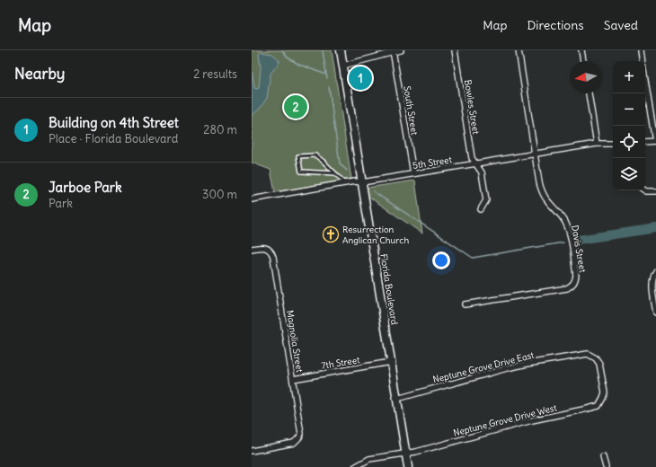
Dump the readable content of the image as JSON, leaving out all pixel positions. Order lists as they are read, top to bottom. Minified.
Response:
{"streets":{"street":["Bowles Street","South Street","5th Street","Davis Street","Florida Boulevard","Magnolia Street","7th Street","Neptune Grove Drive East","Neptune Grove Drive West"]},"crossings":[["Bowles Street","5th Street"],["South Street","5th Street"],["5th Street","Davis Street"],["5th Street","Florida Boulevard"],["Florida Boulevard","7th Street"],["Florida Boulevard","Neptune Grove Drive East"],["Florida Boulevard","Neptune Grove Drive West"],["Magnolia Street","7th Street"],["Neptune Grove Drive East","Neptune Grove Drive West"]],"places":{"church":["Resurrection Anglican Church"]},"north":"left","page":{"header":"Map","nav":["Map","Directions","Saved"],"heading":["Nearby","2 results"],"map_buttons":["+","−"],"pins":["1","2"],"list":[{"mark":"1","name":"Building on 4th Street","note":"Place · Florida Boulevard","value":"280 m"},{"mark":"2","name":"Jarboe Park","note":"Park","value":"300 m"}]}}
